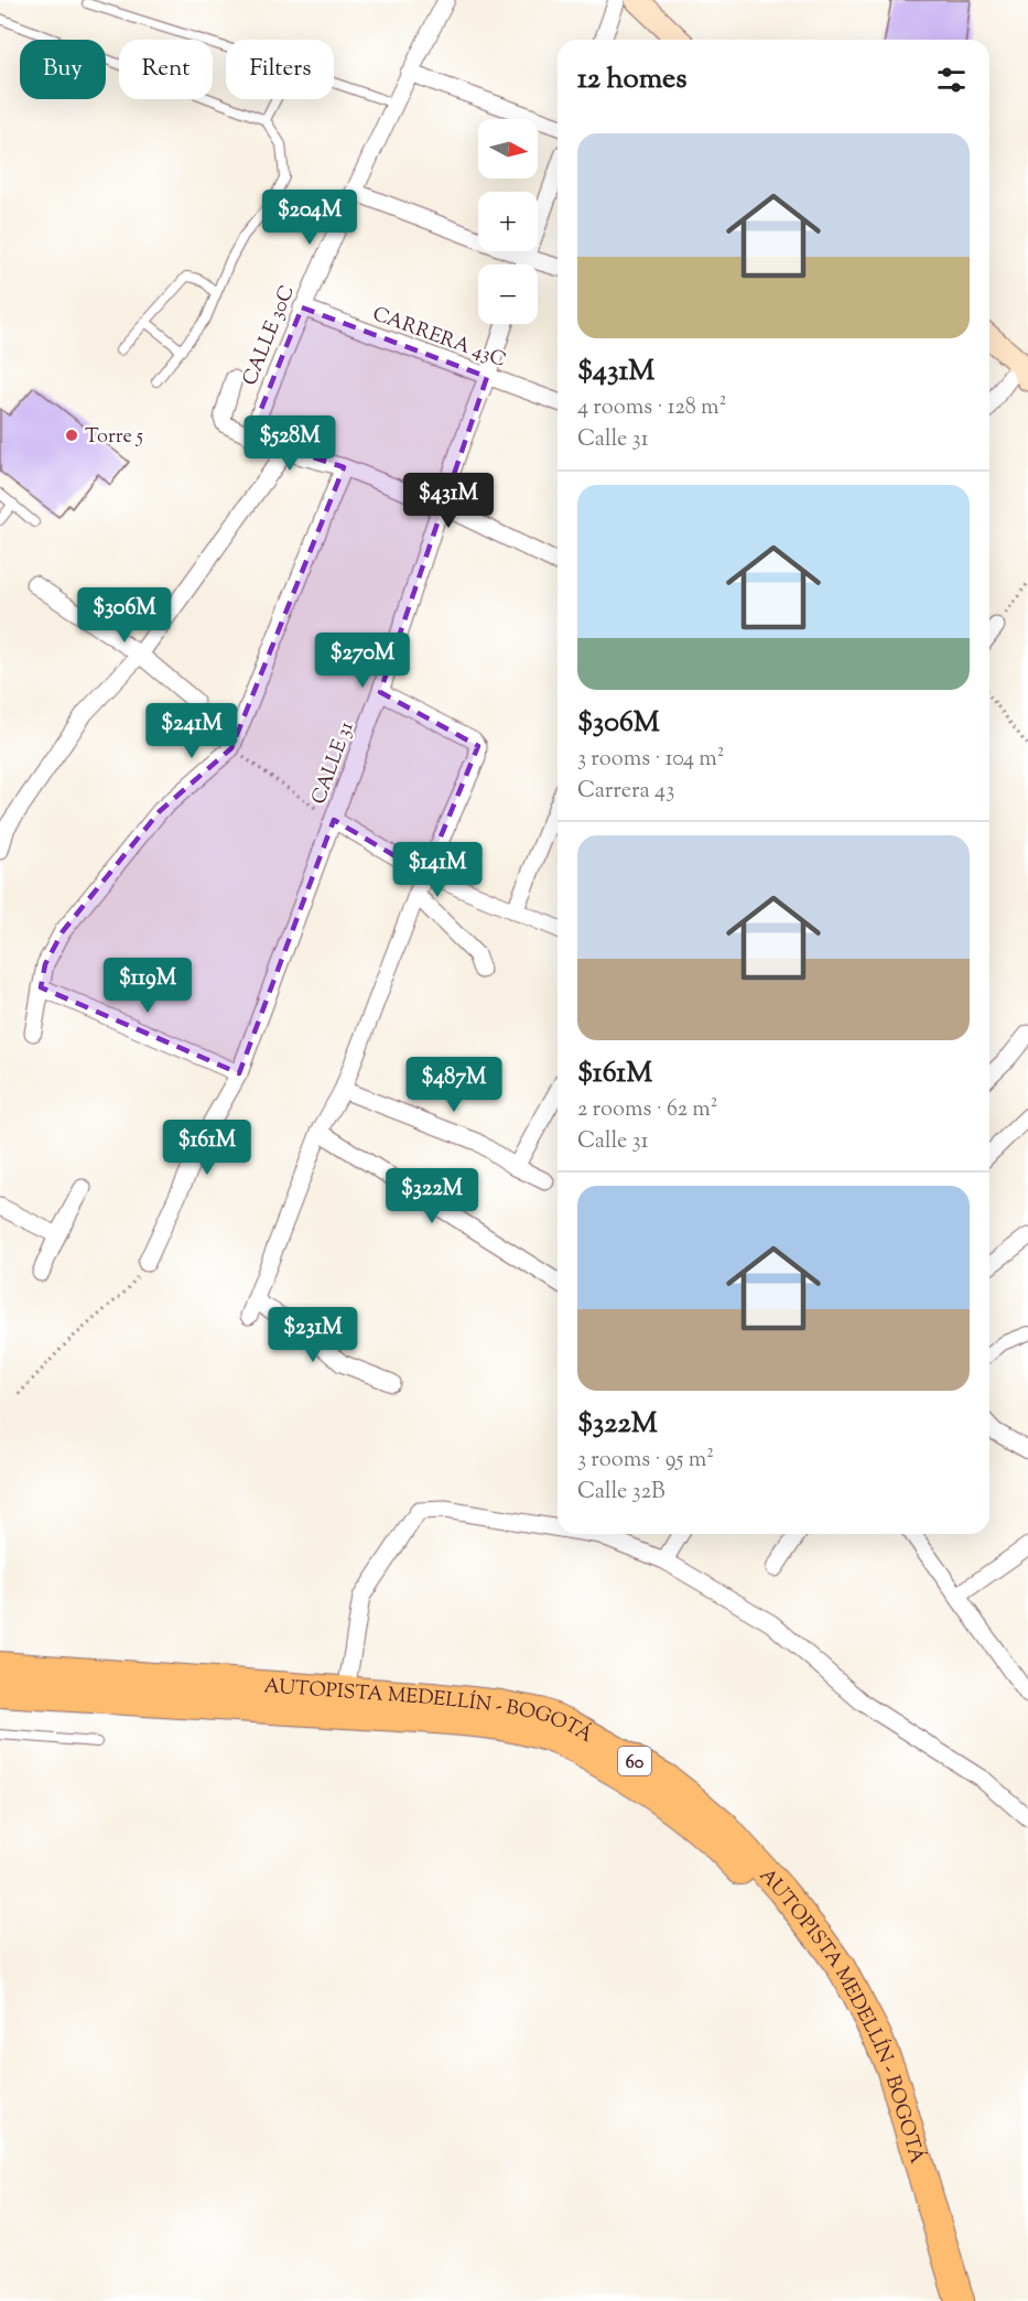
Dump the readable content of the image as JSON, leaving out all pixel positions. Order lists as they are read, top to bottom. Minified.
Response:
{"streets":{"highway":["AUTOPISTA MEDELLÍN - BOGOTÁ","60"],"street":["CALLE 30C","CARRERA 43C","CALLE 31"]},"crossings":[["CALLE 30C","CARRERA 43C"],["CARRERA 43C","CALLE 31"]],"places":["Torre 5"],"north":"right","page":{"chip":["Buy","Rent","Filters"],"heading":"12 homes","map_buttons":["+","−"],"list":[{"name":"$431M","note":"4 rooms · 128 m² · Calle 31"},{"name":"$306M","note":"3 rooms · 104 m² · Carrera 43"},{"name":"$161M","note":"2 rooms · 62 m² · Calle 31"},{"name":"$322M","note":"3 rooms · 95 m² · Calle 32B"}],"price":["$204M","$528M","$431M","$306M","$270M","$241M","$141M","$119M","$487M","$161M","$322M","$231M"]}}
